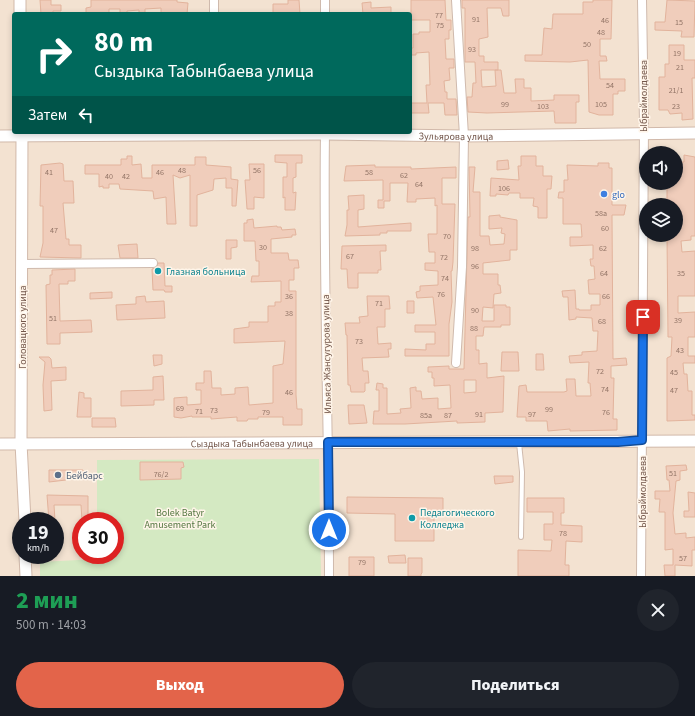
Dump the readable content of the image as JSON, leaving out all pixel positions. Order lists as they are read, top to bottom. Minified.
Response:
{"streets":{"street":["Ыбраймолдаева","Зульярова улица","Головацкого улица","Ильяса Жансугурова улица","Сыздыка Табынбаева улица"]},"crossings":[["Ыбраймолдаева","Зульярова улица"],["Ыбраймолдаева","Сыздыка Табынбаева улица"],["Зульярова улица","Головацкого улица"],["Головацкого улица","Сыздыка Табынбаева улица"],["Ильяса Жансугурова улица","Сыздыка Табынбаева улица"]],"parks":["Bolek Batyr Amusement Park"],"places":["glo","Глазная больница","Бейбарс","Педагогического Колледжа"],"house_numbers":["77","91","46","15","75","48","50","93","19","21","54","21/1","99","105","103","23","48","56","41","46","58","62","40","42","64","106","58а","60","47","70","30","98","62","67","72","96","64","35","74","76","36","66","71","90","38","51","39","68","88","73","43","72","45","74","47","46","69","99","73","71","79","76","91","97","85а","87","51","76/2","78","57","79"],"page":{"turn":["80 m","Сыздыка Табынбаева улица"],"then":"Затем","speed":"19 km/h","limit":"30","heading":["2 мин","500 m · 14:03"],"buttons":["Выход","Поделиться"]}}
